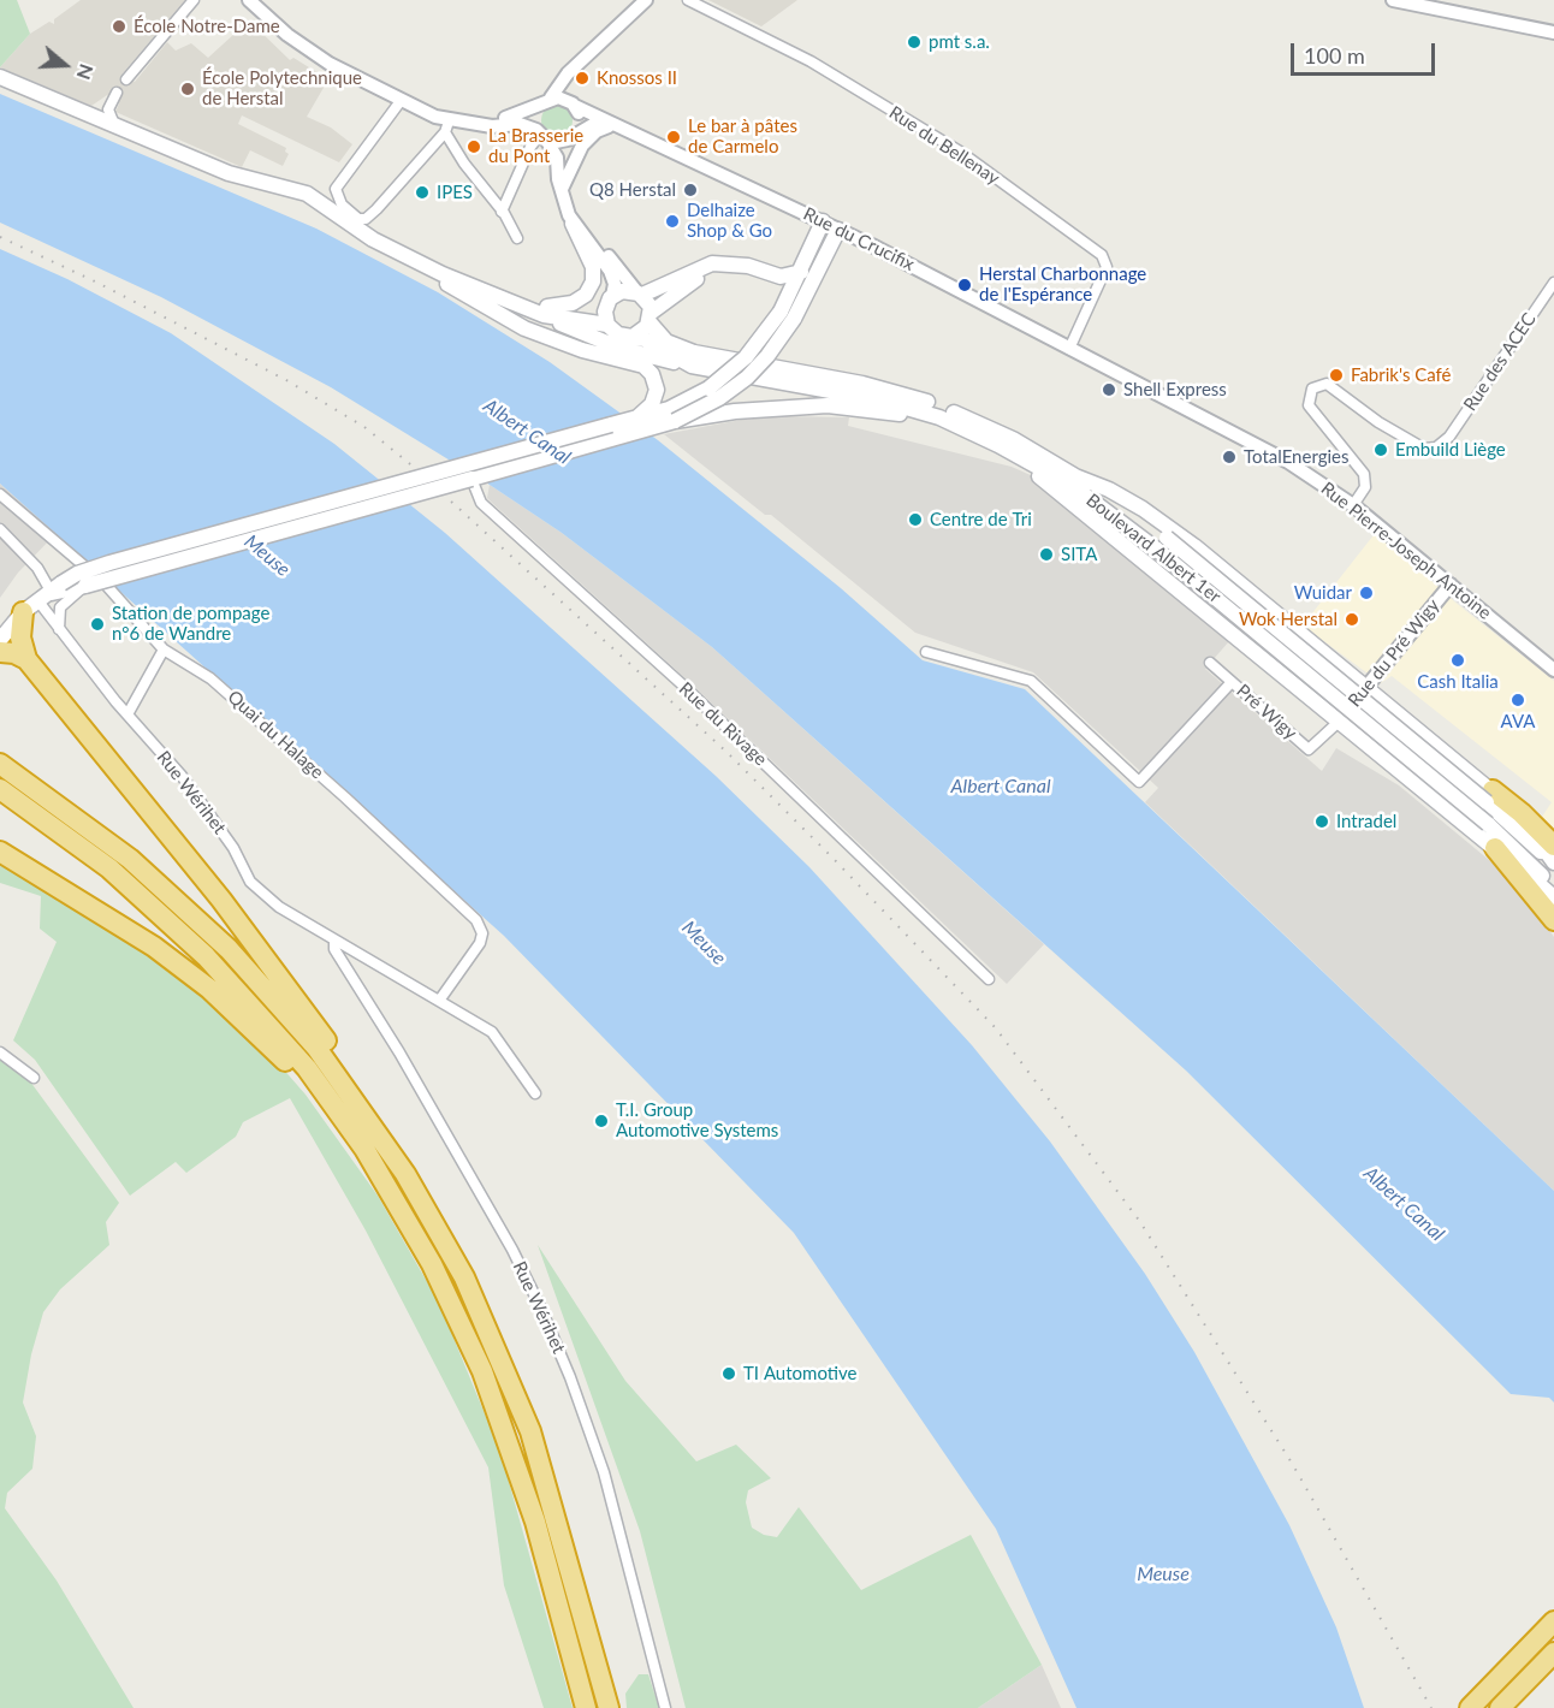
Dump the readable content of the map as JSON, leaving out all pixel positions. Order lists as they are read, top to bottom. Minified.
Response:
{"streets":{"main road":["Boulevard Albert 1er"],"street":["Rue du Bellenay","Rue du Crucifix","Rue des ACEC","Rue Pierre-Joseph Antoine","Rue du Pré Wigy","Pré Wigy","Rue du Rivage","Quai du Halage","Rue Wérihet"]},"crossings":[["Rue du Bellenay","Rue du Crucifix"],["Rue du Crucifix","Rue Pierre-Joseph Antoine"],["Rue des ACEC","Rue Pierre-Joseph Antoine"],["Rue Pierre-Joseph Antoine","Rue du Pré Wigy"],["Rue du Pré Wigy","Pré Wigy"],["Quai du Halage","Rue Wérihet"]],"water":["Albert Canal","Meuse"],"places":["École Notre-Dame","pmt s.a.","Knossos II","École Polytechnique de Herstal","Le bar à pâtes de Carmelo","La Brasserie du Pont","Q8 Herstal","IPES","Delhaize Shop & Go","Herstal Charbonnage de l'Espérance","Fabrik's Café","Shell Express","Embuild Liège","TotalEnergies","Centre de Tri","SITA","Wuidar","Wok Herstal","Station de pompage n°6 de Wandre","Cash Italia","AVA","Intradel","T.I. Group Automotive Systems","TI Automotive"],"scale_bar":"100 m","north":"right"}
